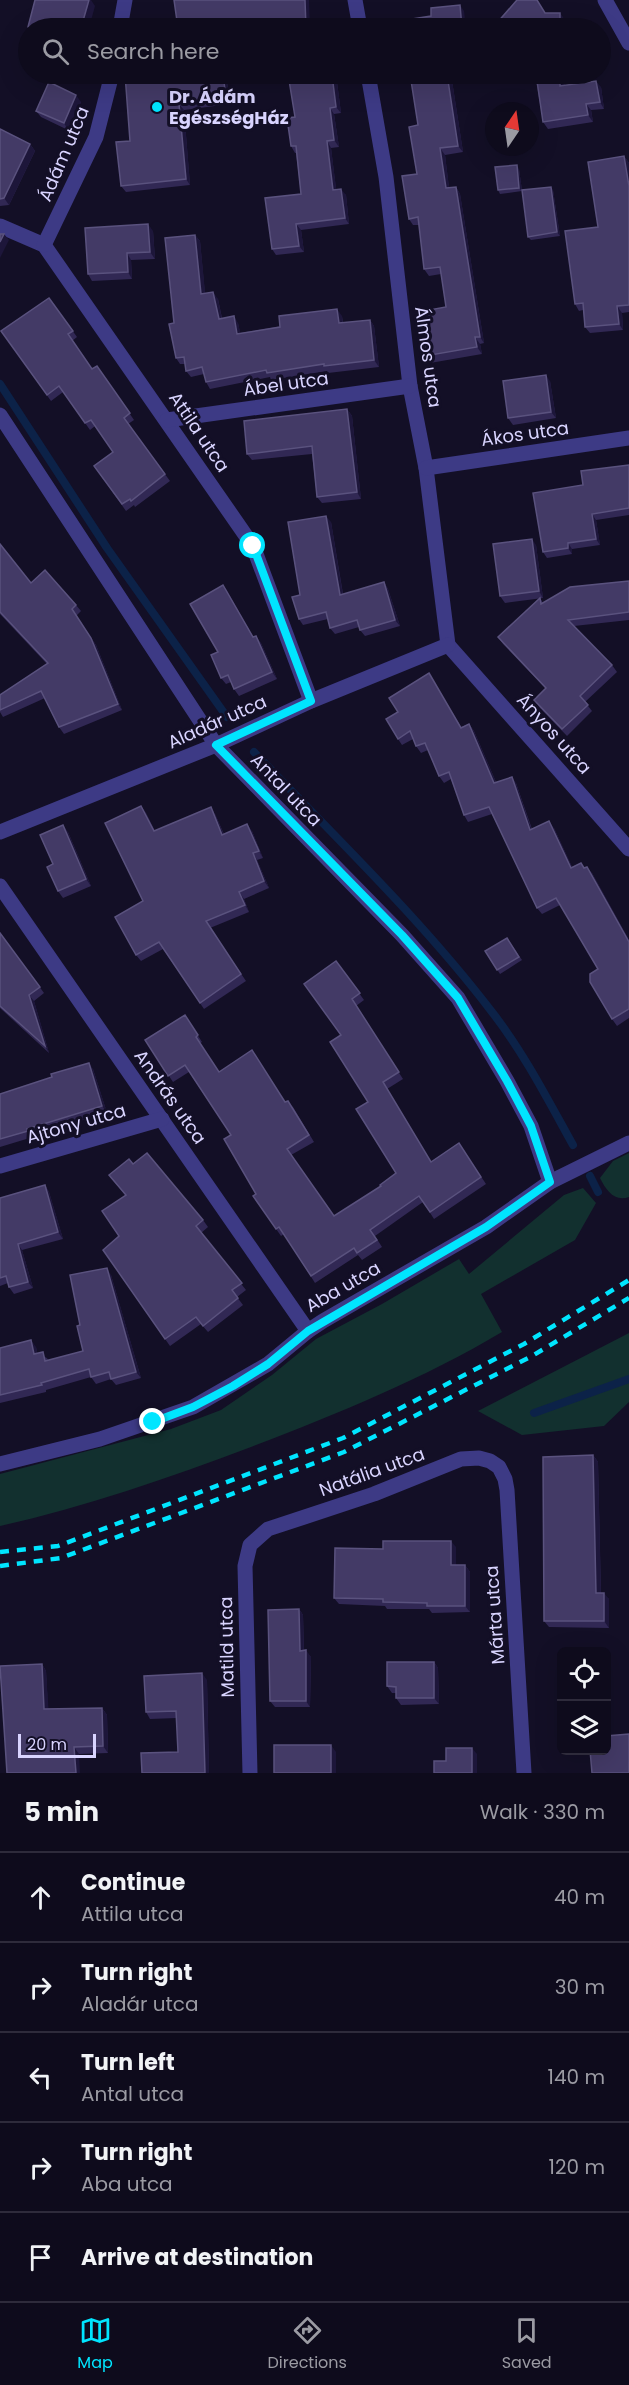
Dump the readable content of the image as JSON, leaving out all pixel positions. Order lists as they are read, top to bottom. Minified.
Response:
{"streets":{"street":["Ádám utca","Álmos utca","Ábel utca","Attila utca","Ákos utca","Aladár utca","Ányos utca","Antal utca","András utca","Ajtony utca","Aba utca","Natália utca","Márta utca","Matild utca"]},"crossings":[["Ádám utca","Attila utca"],["Álmos utca","Ábel utca"],["Álmos utca","Ákos utca"],["Álmos utca","Aladár utca"],["Álmos utca","Ányos utca"],["Ábel utca","Attila utca"],["Attila utca","Aladár utca"],["Aladár utca","Ányos utca"],["Aladár utca","Antal utca"],["Antal utca","Aba utca"],["András utca","Ajtony utca"],["András utca","Aba utca"],["Natália utca","Márta utca"],["Natália utca","Matild utca"]],"places":["Dr. Ádám EgészségHáz"],"scale_bar":"20 m","north":"top","page":{"search":"Search here","scale":"20 m","heading":["5 min","Walk · 330 m"],"list":[["Continue","Attila utca","40 m"],["Turn right","Aladár utca","30 m"],["Turn left","Antal utca","140 m"],["Turn right","Aba utca","120 m"],"Arrive at destination"],"nav":["Map","Directions","Saved"]}}
